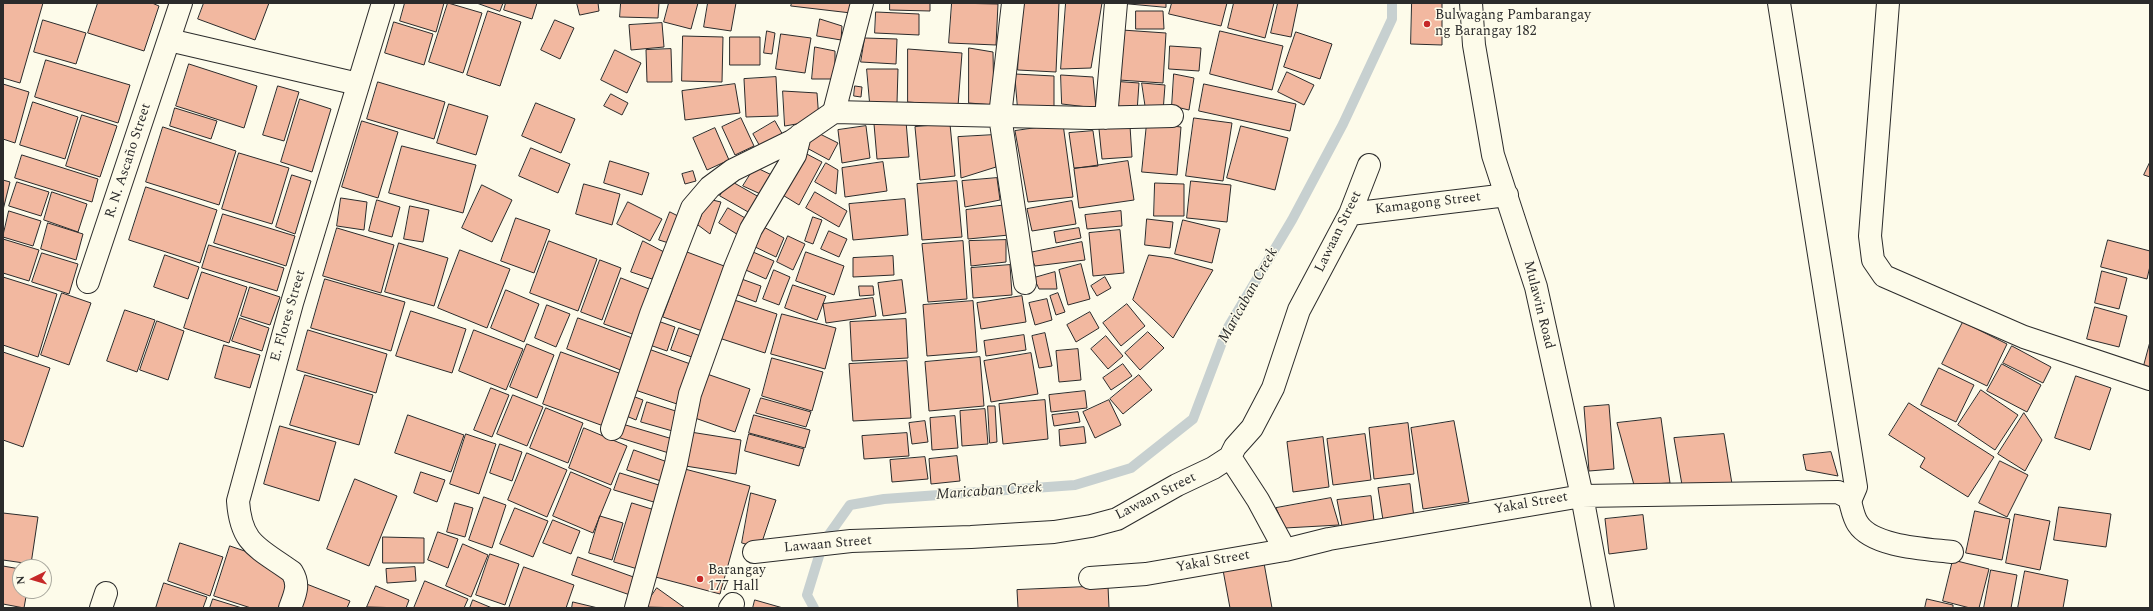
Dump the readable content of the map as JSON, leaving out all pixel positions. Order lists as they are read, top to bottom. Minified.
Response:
{"streets":{"street":["R. N. Ascaño Street","Kamagong Street","Lawaan Street","Mulawin Road","E. Flores Street","Yakal Street"]},"crossings":[["Kamagong Street","Lawaan Street"],["Kamagong Street","Mulawin Road"],["Mulawin Road","Yakal Street"]],"water":["Maricaban Creek"],"places":["Bulwagang Pambarangay ng Barangay 182","Barangay 177 Hall"],"north":"left"}
